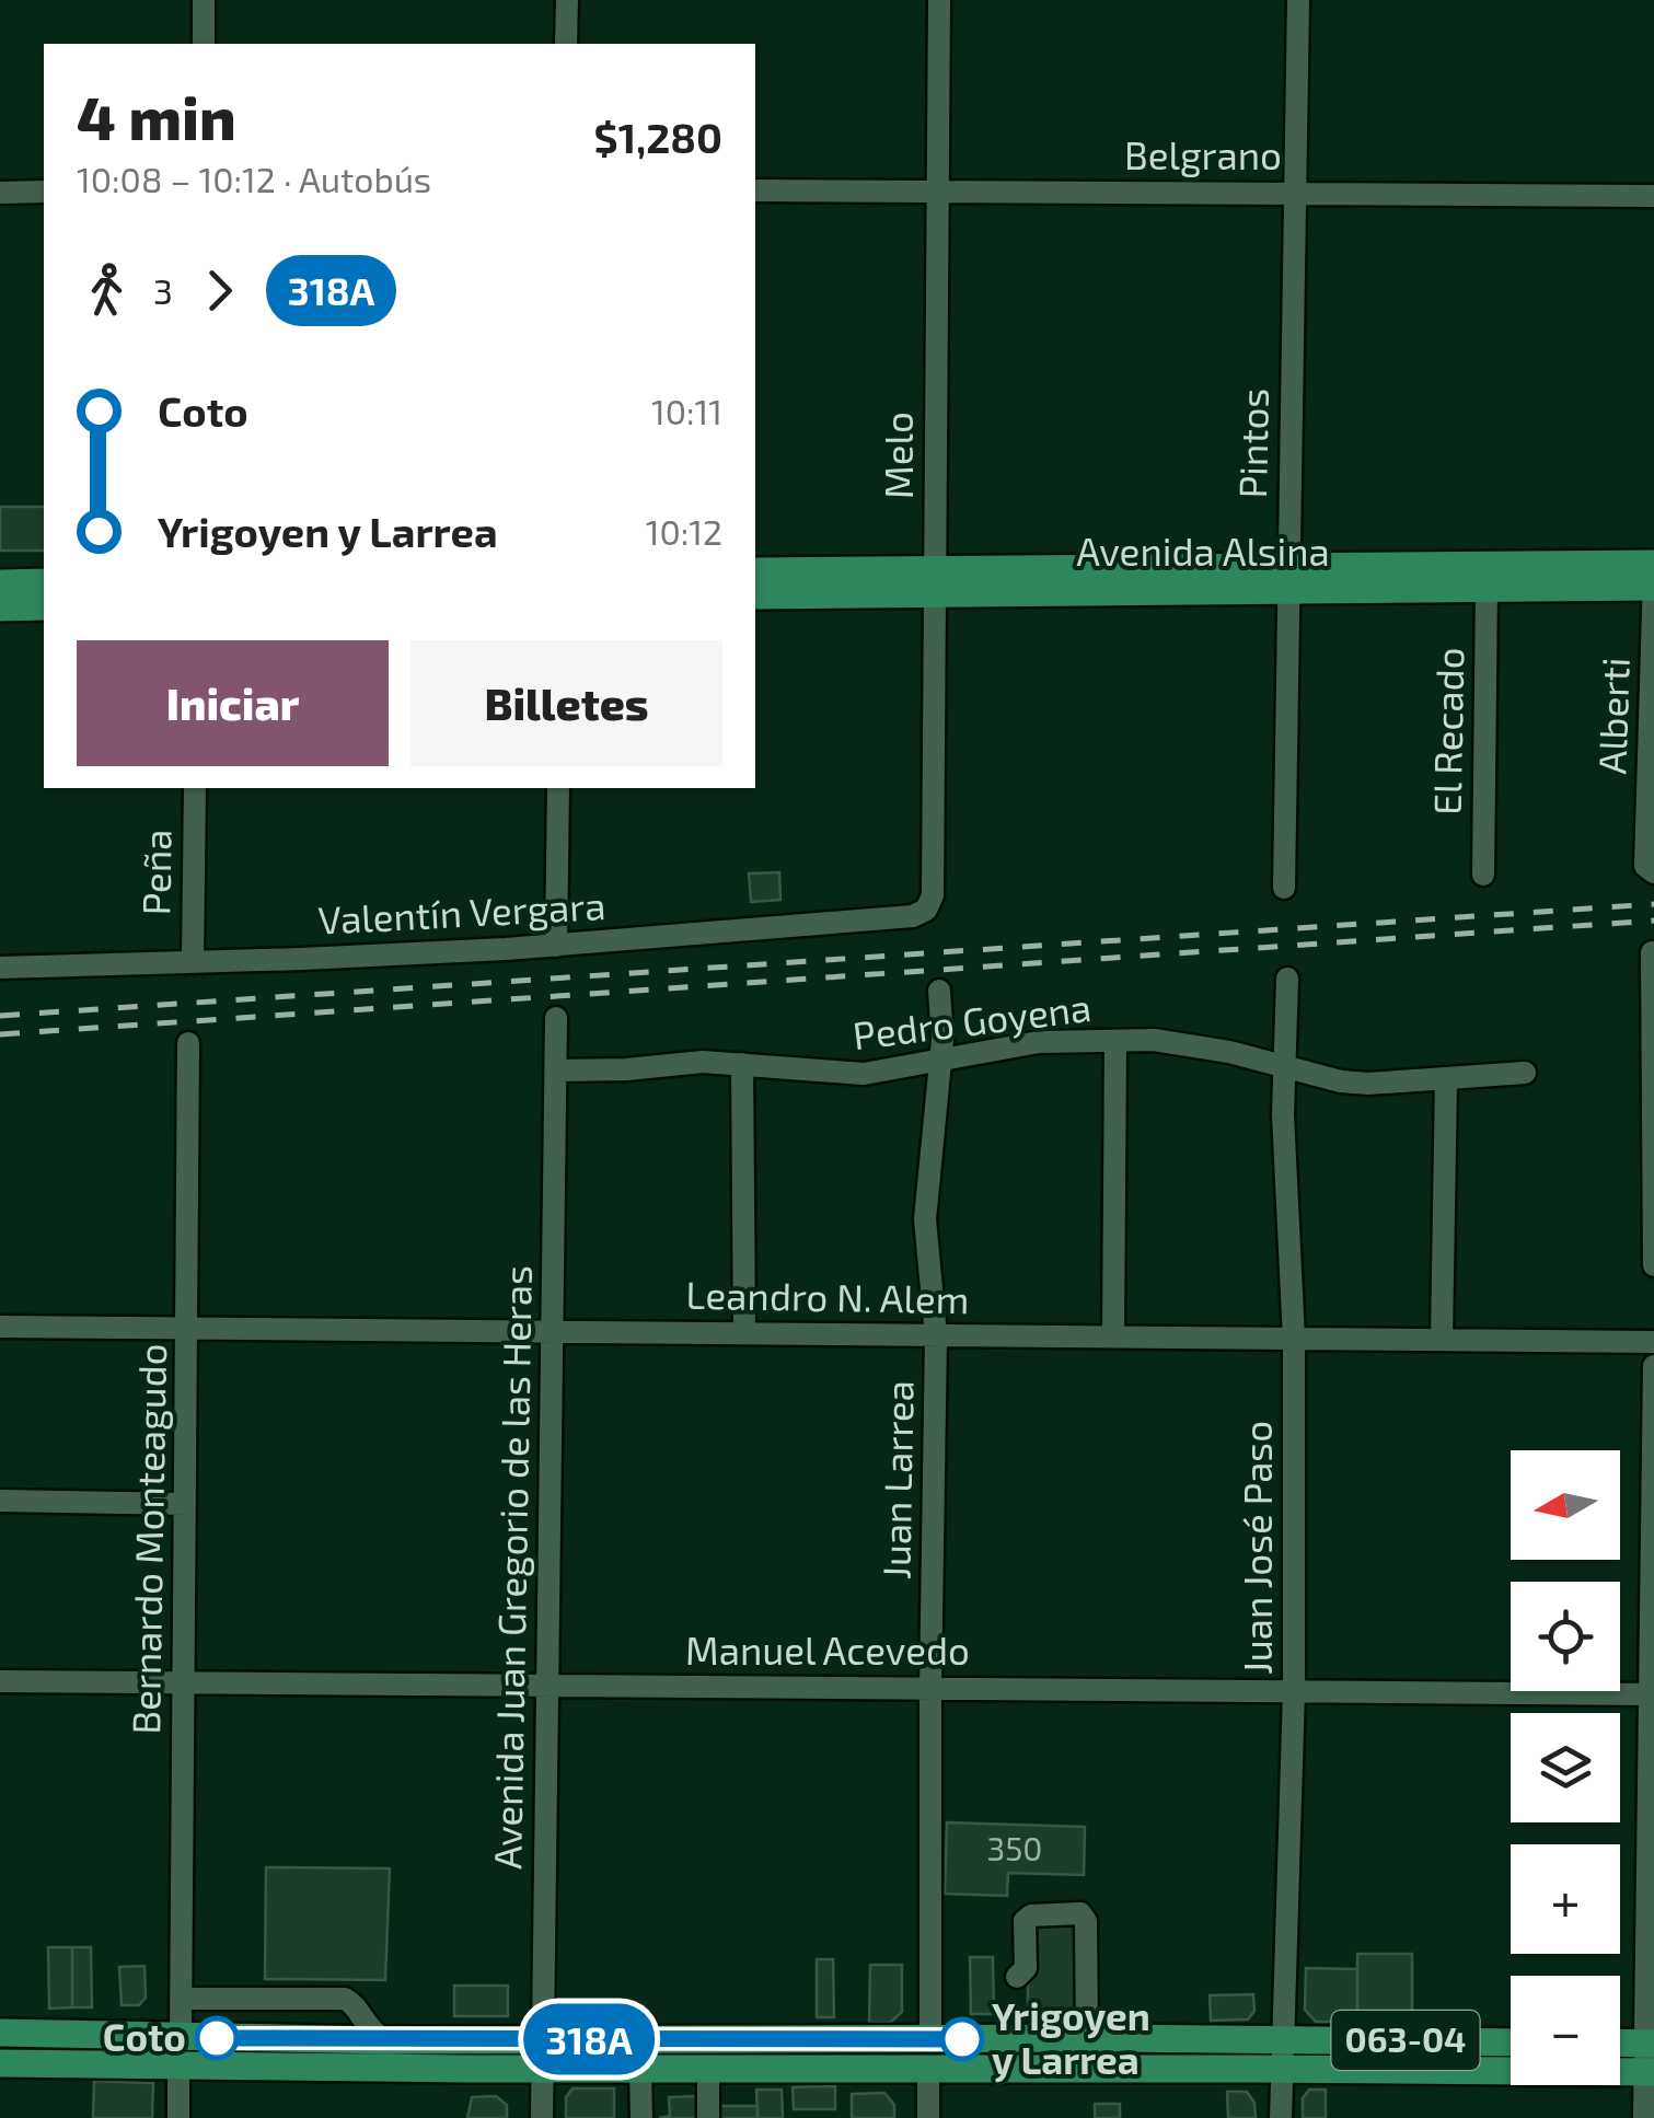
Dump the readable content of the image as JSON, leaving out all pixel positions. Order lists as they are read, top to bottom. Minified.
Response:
{"streets":{"main road":["Avenida Alsina","063-04"],"street":["Belgrano","Pintos","Melo","Alberti","El Recado","Peña","Valentín Vergara","Pedro Goyena","Leandro N. Alem","Juan Larrea","Bernardo Monteagudo","Juan José Paso","Avenida Juan Gregorio de las Heras","Manuel Acevedo"]},"crossings":[["Belgrano","Pintos"],["Belgrano","Melo"],["Pintos","Avenida Alsina"],["Melo","Avenida Alsina"],["Melo","Valentín Vergara"],["Avenida Alsina","Alberti"],["Avenida Alsina","El Recado"],["Peña","Valentín Vergara"],["Pedro Goyena","Juan Larrea"],["Pedro Goyena","Juan José Paso"],["Pedro Goyena","Avenida Juan Gregorio de las Heras"],["Leandro N. Alem","Juan Larrea"],["Leandro N. Alem","Bernardo Monteagudo"],["Leandro N. Alem","Juan José Paso"],["Leandro N. Alem","Avenida Juan Gregorio de las Heras"],["Juan Larrea","Manuel Acevedo"],["Juan Larrea","063-04"],["Bernardo Monteagudo","Manuel Acevedo"],["Bernardo Monteagudo","063-04"],["Juan José Paso","Manuel Acevedo"],["Juan José Paso","063-04"],["Avenida Juan Gregorio de las Heras","Manuel Acevedo"],["Avenida Juan Gregorio de las Heras","063-04"]],"places":["Coto","Yrigoyen y Larrea"],"lines":["bus line 318A"],"house_numbers":["350"],"north":"left","page":{"on_map":"318A","heading":["4 min","10:08 – 10:12 · Autobús","$1,280"],"legs":["3","318A"],"list":[{"name":"Coto","value":"10:11"},{"name":"Yrigoyen y Larrea","value":"10:12"}],"buttons":["Iniciar","Billetes"],"map_buttons":["+","−"]}}
